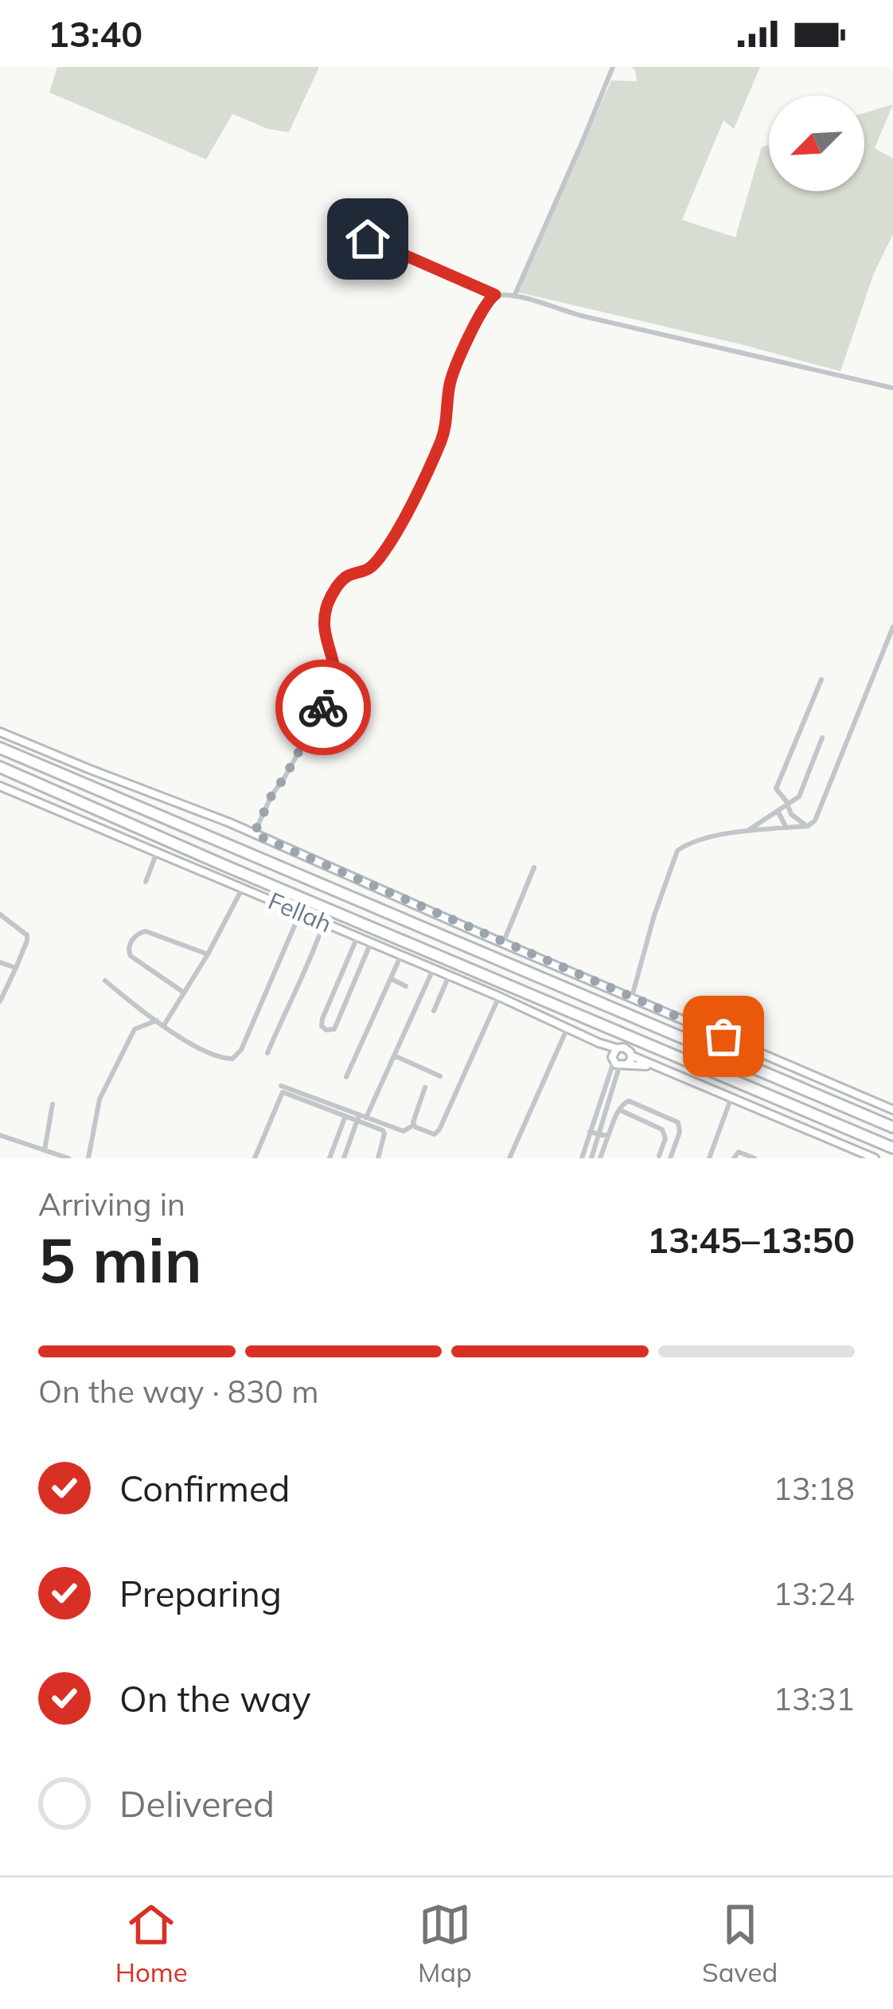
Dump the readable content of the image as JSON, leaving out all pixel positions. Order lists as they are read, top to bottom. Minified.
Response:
{"streets":{"street":["Fellah"]},"north":"bottom left","page":{"status":"13:40","heading":["5 min","Arriving in","13:45–13:50"],"bar":"On the way · 830 m","list":[["Confirmed","13:18"],["Preparing","13:24"],["On the way","13:31"],"Delivered"],"tabs":["Home","Map","Saved"]}}
